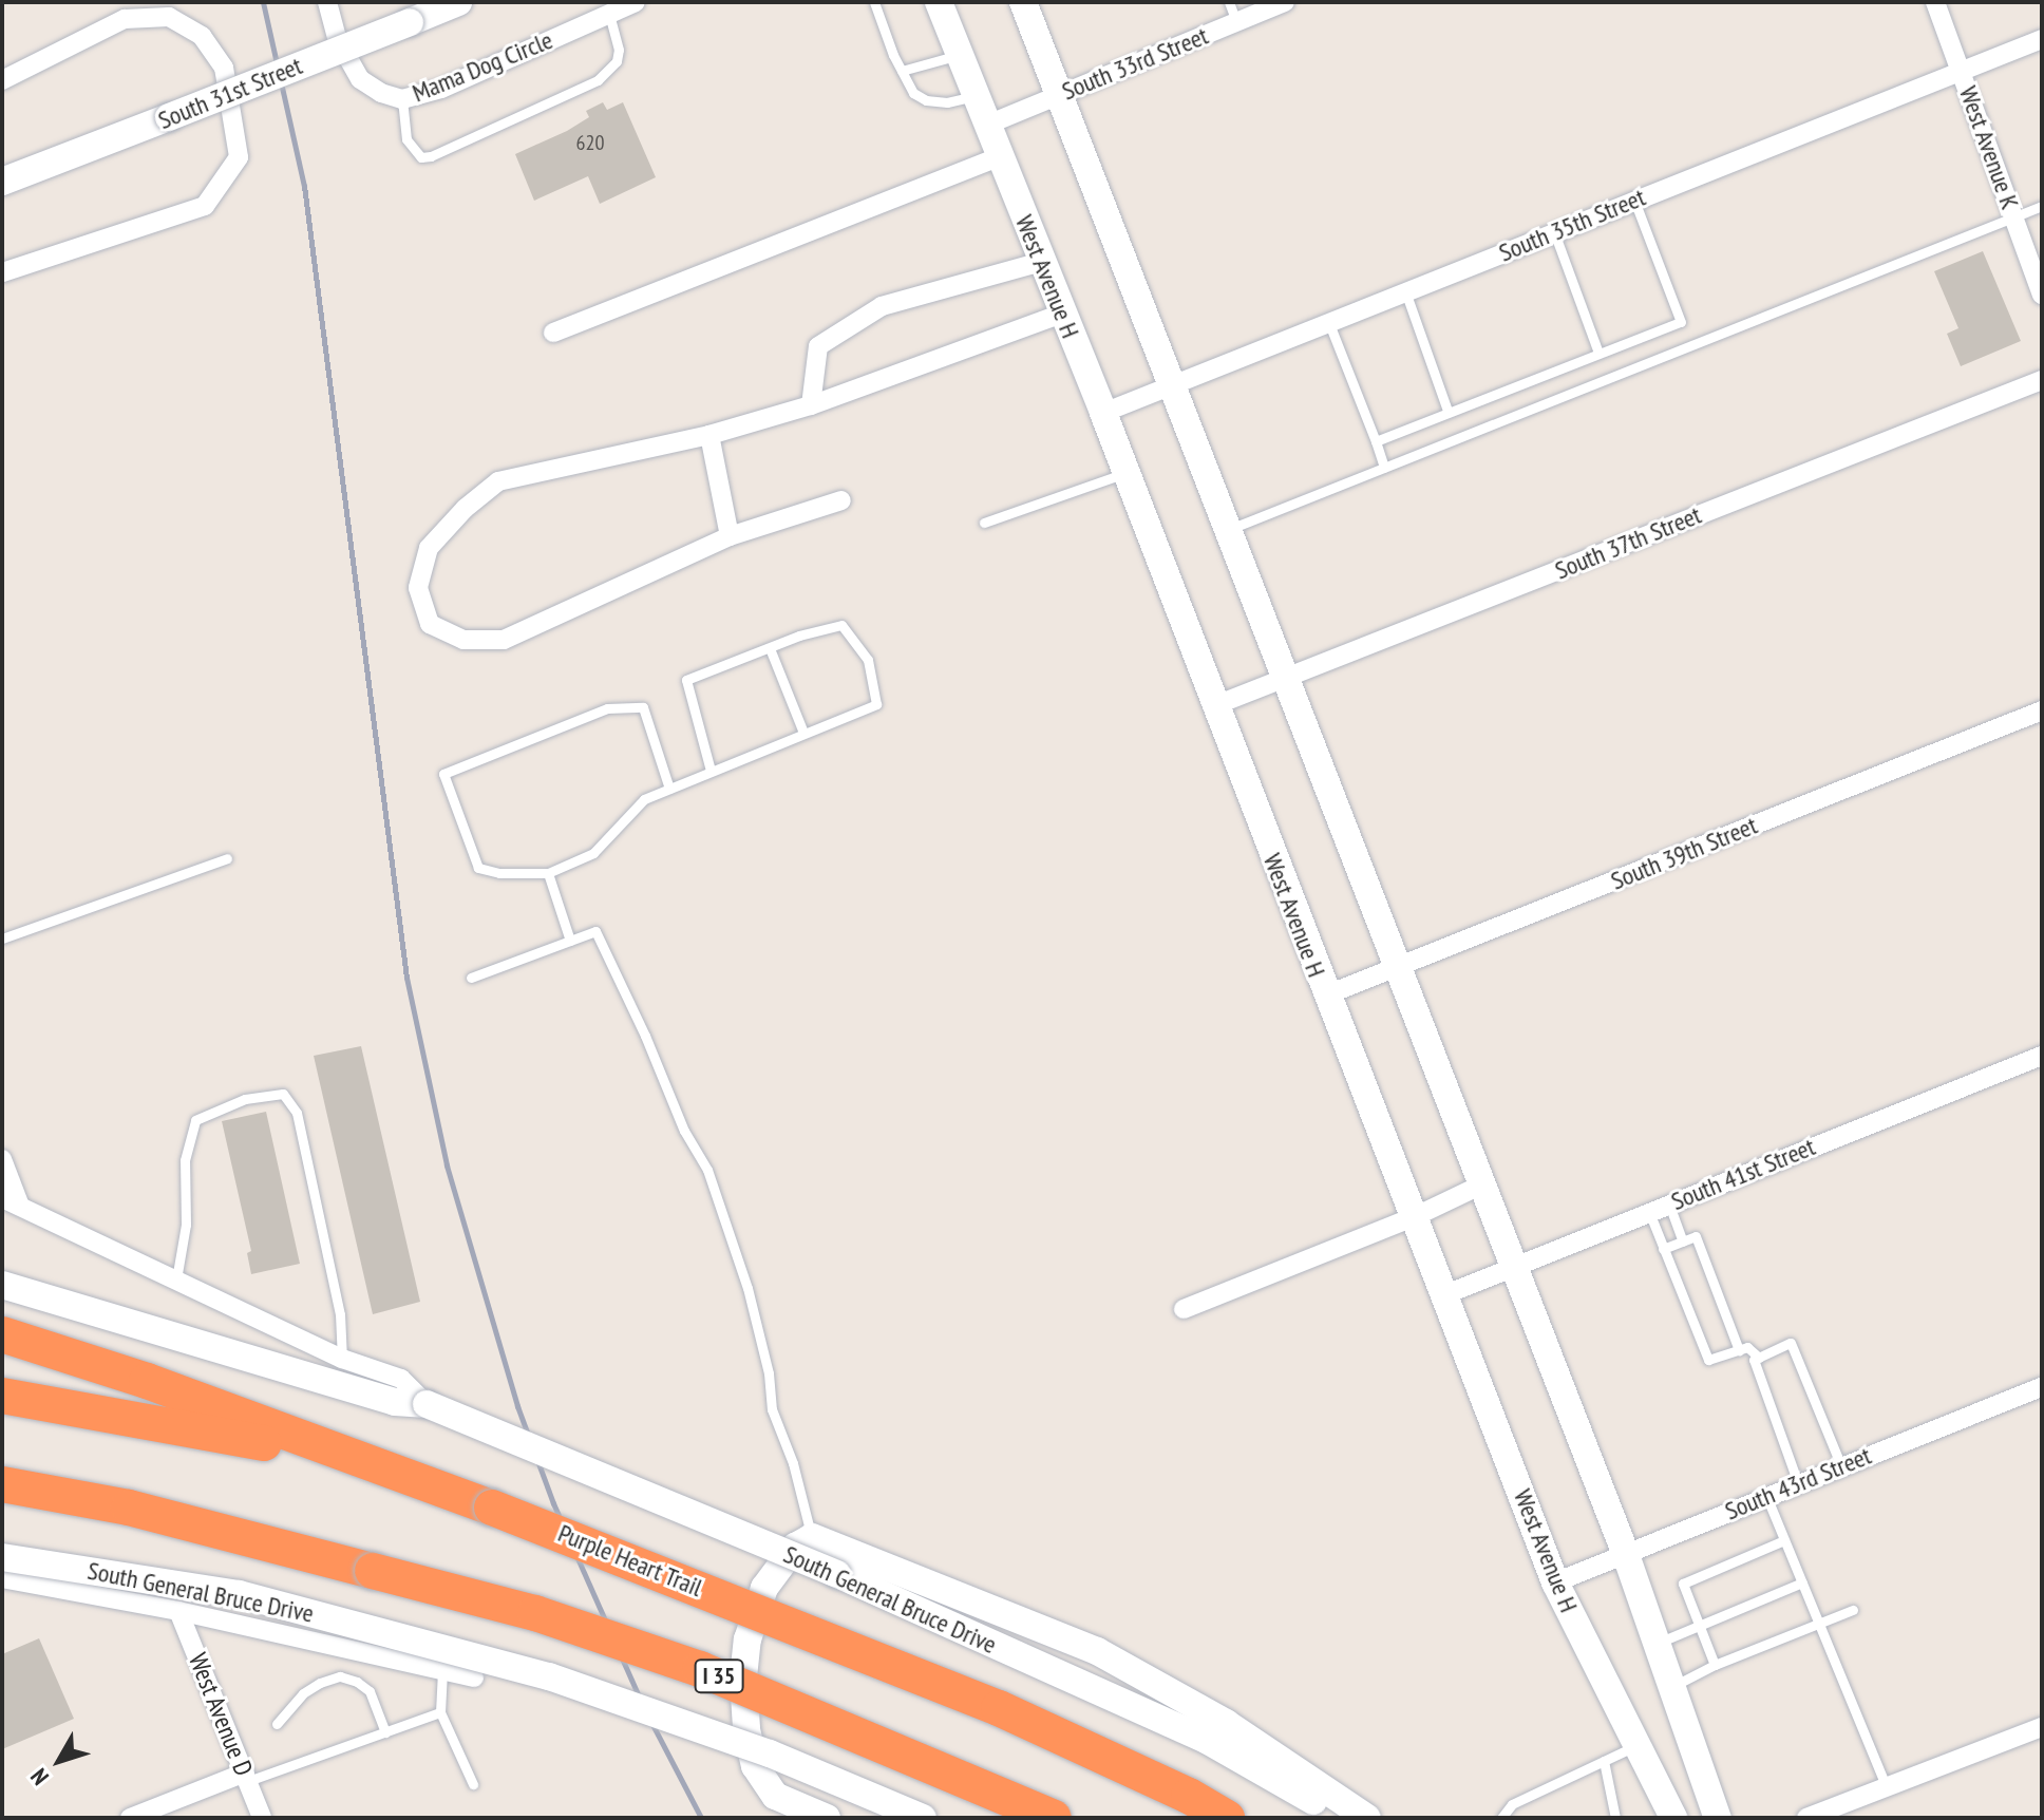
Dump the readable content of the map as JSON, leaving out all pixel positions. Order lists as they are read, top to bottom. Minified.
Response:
{"streets":{"highway":["Purple Heart Trail","I 35"],"main road":["South 31st Street","West Avenue H","South General Bruce Drive"],"street":["South 33rd Street","Mama Dog Circle","West Avenue K","South 35th Street","South 37th Street","South 39th Street","South 41st Street","South 43rd Street","West Avenue D"]},"crossings":[["South 33rd Street","West Avenue H"],["West Avenue K","South 35th Street"],["South 35th Street","West Avenue H"],["West Avenue H","South 37th Street"],["West Avenue H","South 39th Street"],["West Avenue H","South 41st Street"],["West Avenue H","South 43rd Street"],["South General Bruce Drive","West Avenue D"]],"house_numbers":["620"],"north":"bottom left"}
